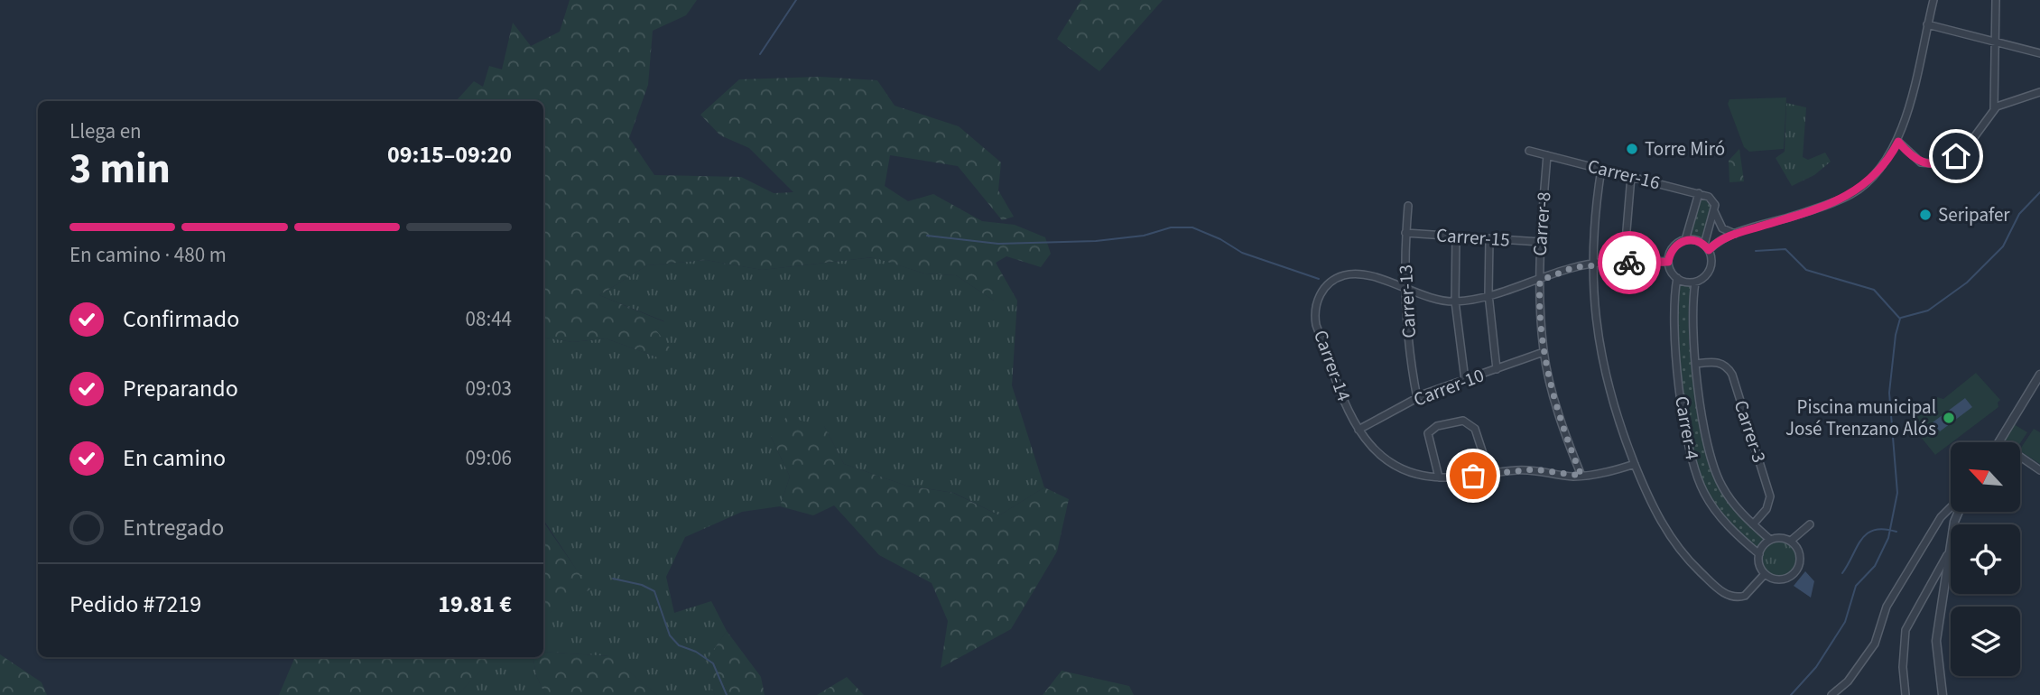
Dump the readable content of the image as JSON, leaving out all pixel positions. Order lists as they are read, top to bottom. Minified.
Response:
{"streets":{"street":["Carrer-16","Carrer-8","Carrer-15","Carrer-13","Carrer-14","Carrer-10","Carrer-4","Carrer-3"]},"crossings":[["Carrer-16","Carrer-8"],["Carrer-8","Carrer-15"],["Carrer-8","Carrer-14"],["Carrer-8","Carrer-10"],["Carrer-15","Carrer-13"],["Carrer-13","Carrer-14"],["Carrer-13","Carrer-10"],["Carrer-14","Carrer-10"],["Carrer-14","Carrer-4"],["Carrer-4","Carrer-3"]],"places":["Torre Miró","Seripafer","Piscina municipal José Trenzano Alós"],"north":"top left","page":{"heading":["3 min","Llega en","09:15–09:20"],"panel":["Pedido #7219","19.81 €"],"bar":"En camino · 480 m","list":[["Confirmado","08:44"],["Preparando","09:03"],["En camino","09:06"],"Entregado"]}}
